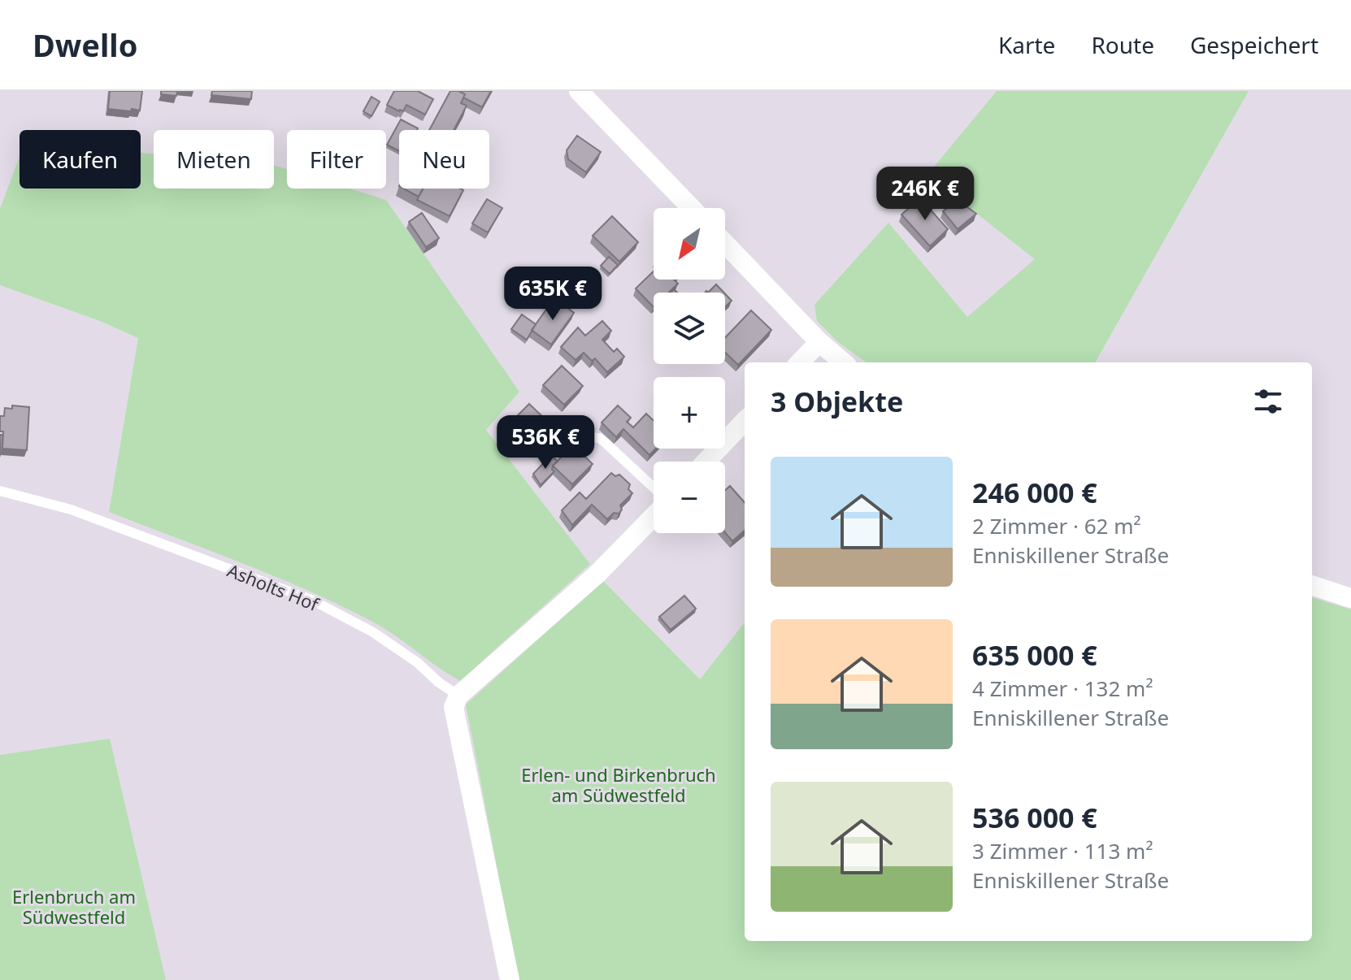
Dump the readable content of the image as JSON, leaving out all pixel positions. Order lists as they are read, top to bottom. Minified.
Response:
{"streets":{"lane":["Asholts Hof"]},"parks":["Erlen- und Birkenbruch am Südwestfeld","Erlenbruch am Südwestfeld"],"north":"bottom left","page":{"header":"Dwello","nav":["Karte","Route","Gespeichert"],"chip":["Kaufen","Mieten","Filter","Neu"],"price":["246K €","635K €","536K €"],"map_buttons":["+","−"],"heading":"3 Objekte","list":[{"name":"246 000 €","note":"2 Zimmer · 62 m² · Enniskillener Straße"},{"name":"635 000 €","note":"4 Zimmer · 132 m² · Enniskillener Straße"},{"name":"536 000 €","note":"3 Zimmer · 113 m² · Enniskillener Straße"}]}}
